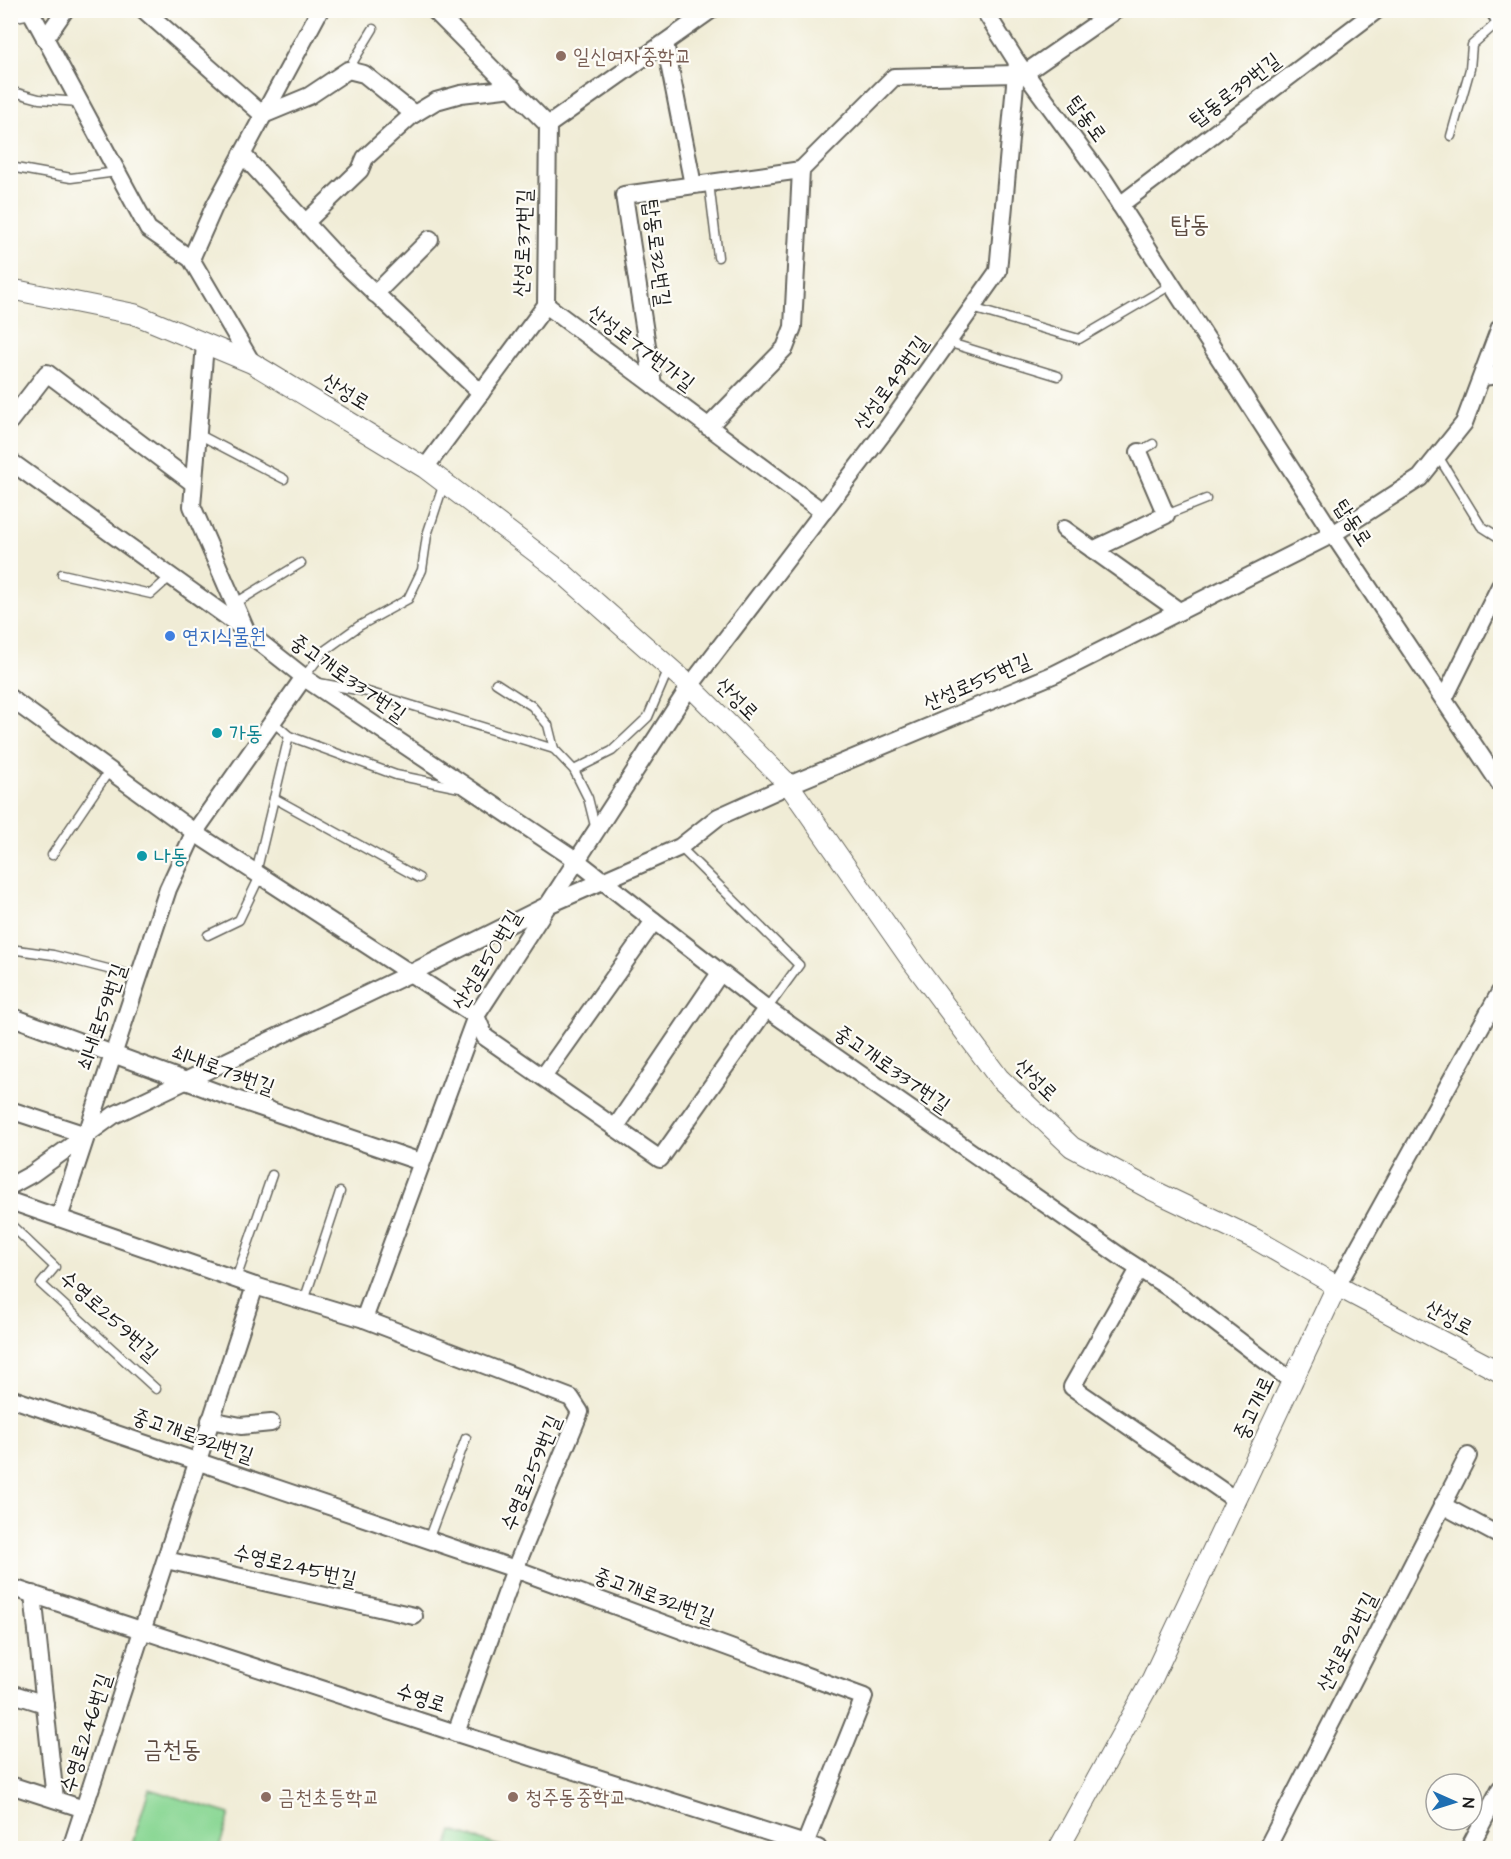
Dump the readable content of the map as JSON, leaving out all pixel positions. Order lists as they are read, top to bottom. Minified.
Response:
{"streets":{"street":["탑동로39번길","탑동로","산성로37번길","탑동로32번길","산성로77번가길","산성로49번길","산성로","중고개로337번길","산성로55번길","산성로50번길","쇠내로59번길","쇠내로73번길","수영로259번길","중고개로","중고개로321번길","수영로245번길","산성로92번길","수영로","수영로246번길"]},"crossings":[["탑동로39번길","탑동로"],["탑동로","산성로49번길"],["탑동로","산성로55번길"],["산성로37번길","산성로77번가길"],["산성로37번길","산성로"],["탑동로32번길","산성로77번가길"],["산성로77번가길","산성로49번길"],["산성로49번길","산성로"],["산성로49번길","산성로50번길"],["산성로","산성로55번길"],["산성로","산성로50번길"],["산성로","중고개로"],["중고개로337번길","산성로55번길"],["중고개로337번길","산성로50번길"],["중고개로337번길","쇠내로59번길"],["중고개로337번길","중고개로"],["산성로55번길","산성로50번길"],["산성로50번길","쇠내로73번길"],["산성로50번길","수영로259번길"],["쇠내로59번길","쇠내로73번길"],["쇠내로59번길","수영로259번길"],["수영로259번길","중고개로321번길"],["수영로259번길","수영로"],["중고개로321번길","수영로"],["수영로","수영로246번길"]],"districts":["탑동","금천동"],"places":["일신여자중학교","연지식물원","가동","나동","금천초등학교","청주동중학교"],"north":"right"}
